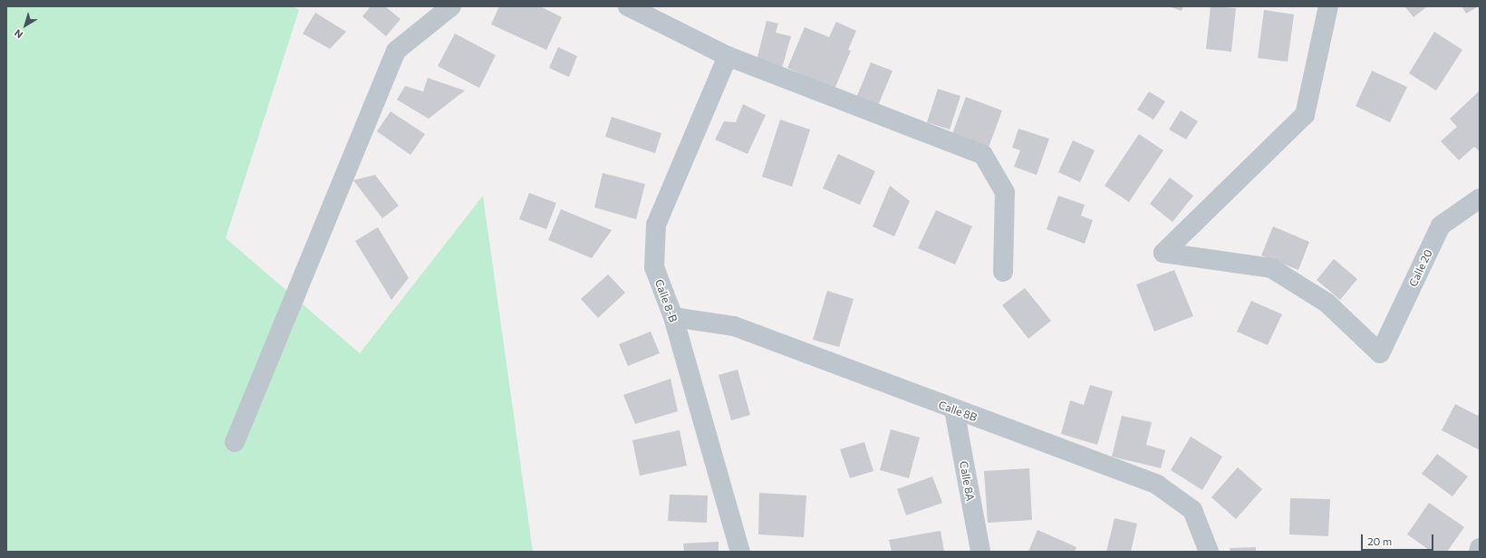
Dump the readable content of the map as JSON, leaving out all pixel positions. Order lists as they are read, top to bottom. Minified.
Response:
{"streets":{"street":["Calle 20","Calle 8-B","Calle 8B","Calle 8A"]},"crossings":[["Calle 8-B","Calle 8B"],["Calle 8B","Calle 8A"]],"scale_bar":"20 m","north":"bottom left"}
